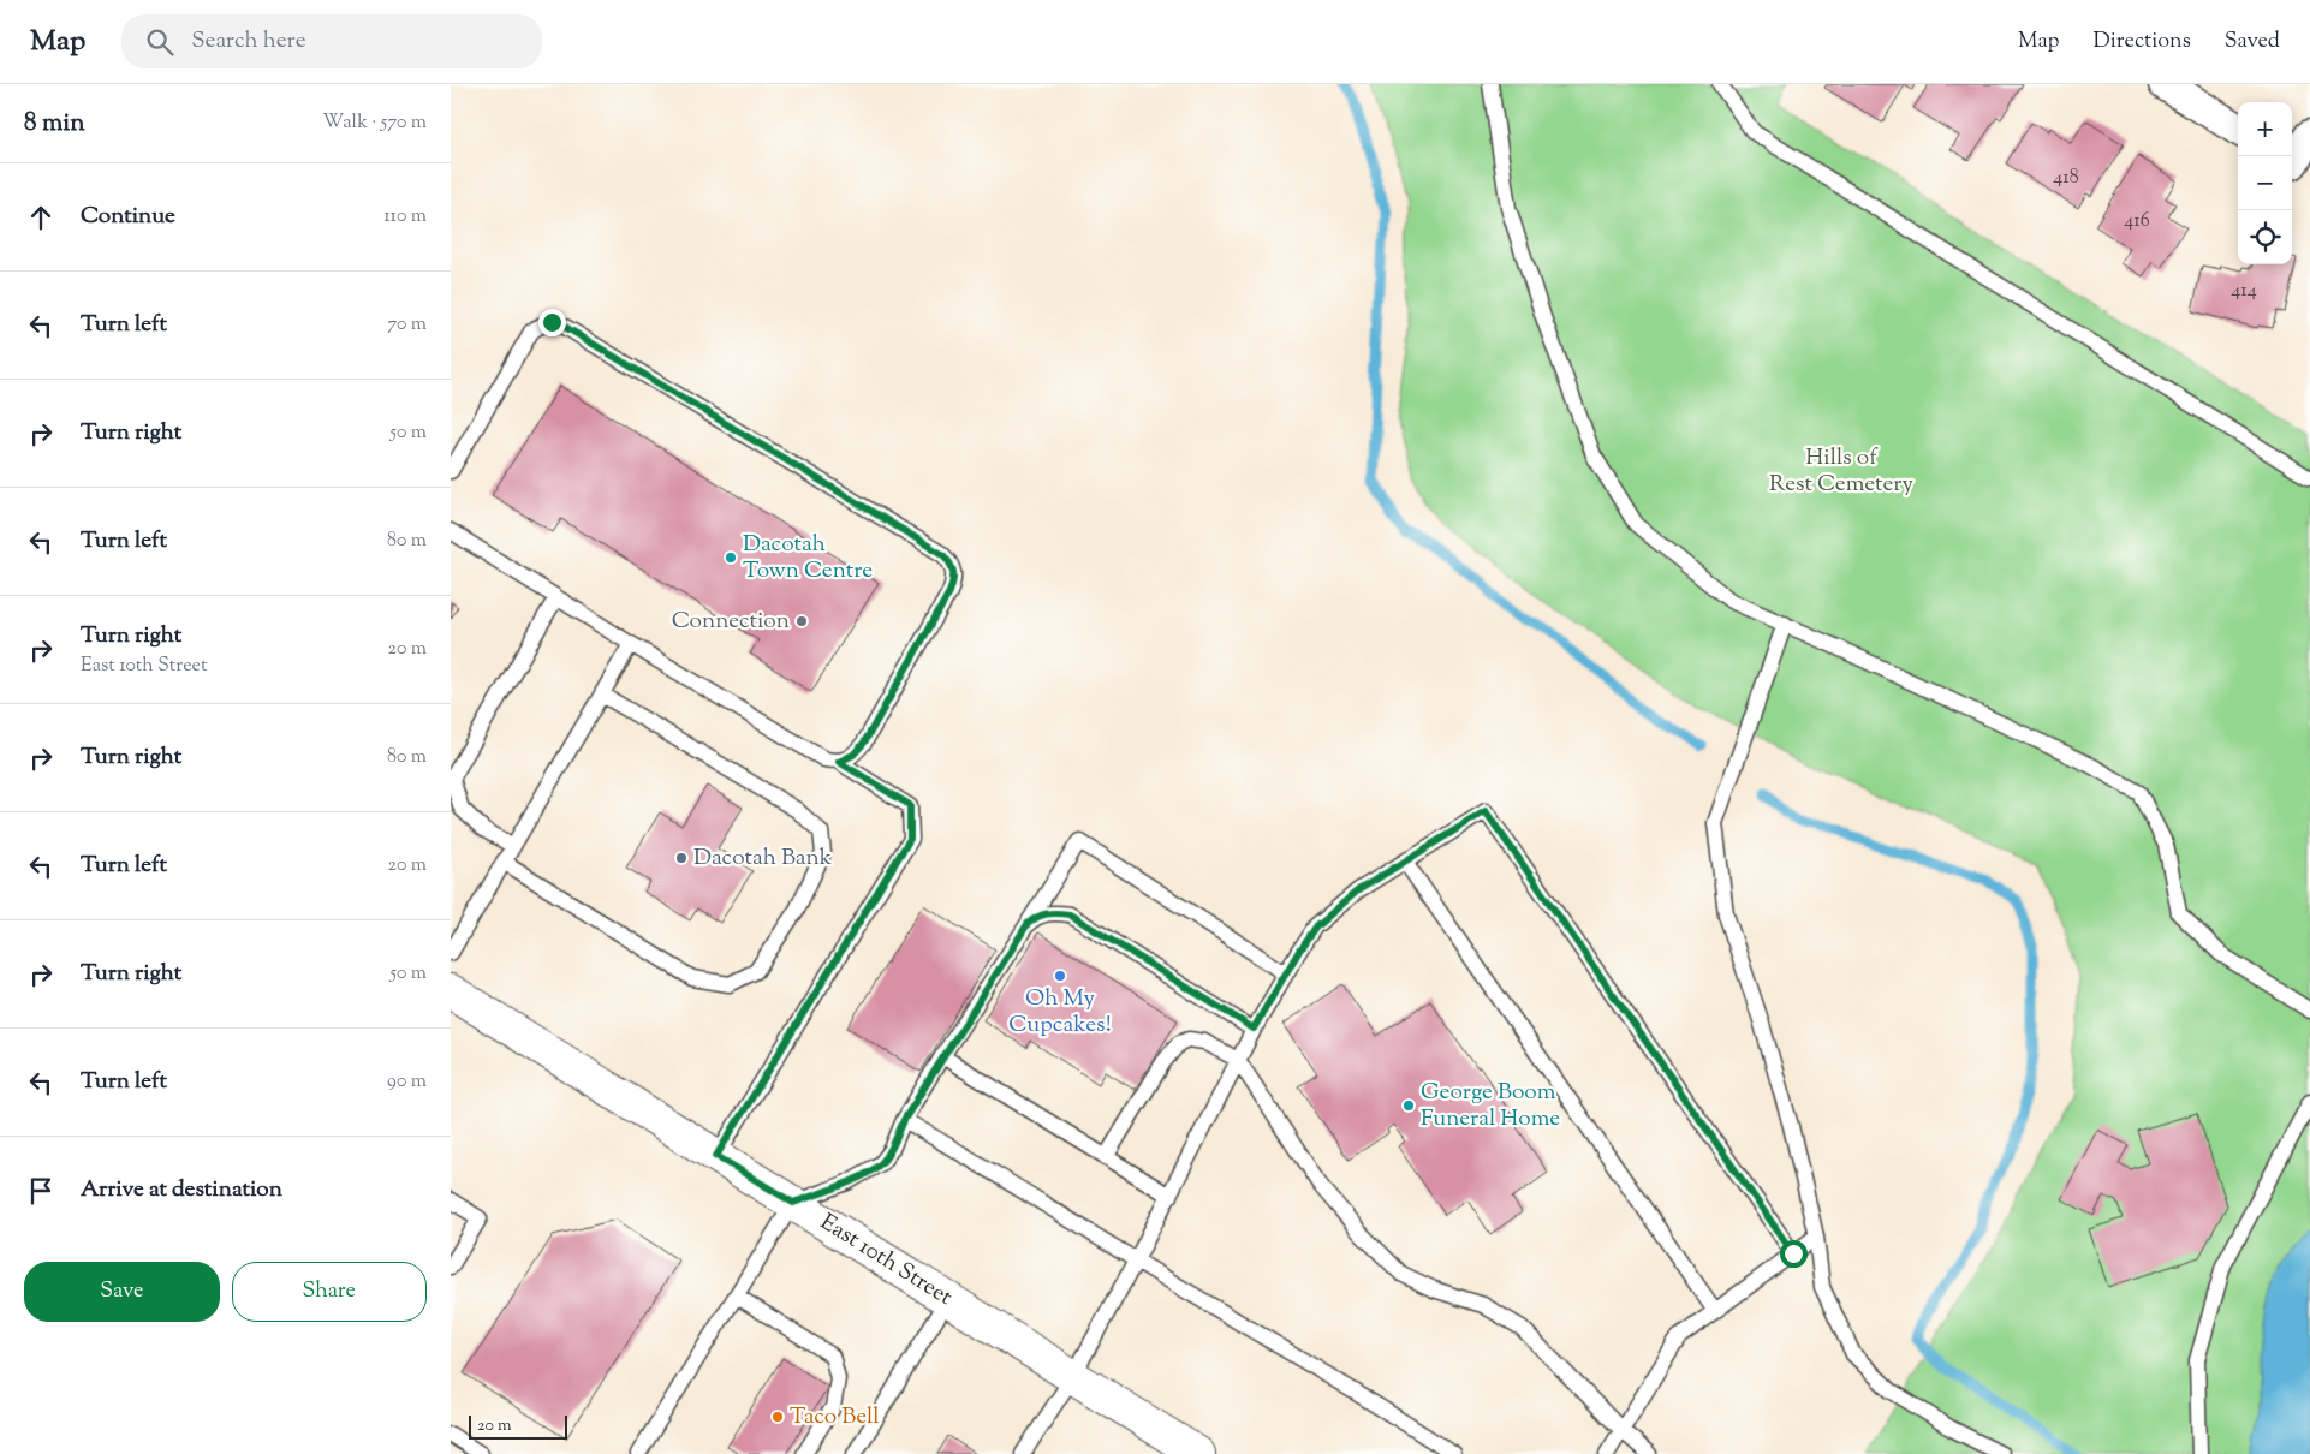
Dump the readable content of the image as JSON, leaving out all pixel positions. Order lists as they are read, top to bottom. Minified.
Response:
{"streets":{"main road":["East 10th Street"]},"parks":["Hills of Rest Cemetery"],"places":["Dacotah Town Centre","Connection","Dacotah Bank","Oh My Cupcakes!","George Boom Funeral Home","Taco Bell"],"house_numbers":["418","416","414"],"scale_bar":"20 m","page":{"header":"Map","search":"Search here","nav":["Map","Directions","Saved"],"heading":["8 min","Walk · 570 m"],"map_buttons":["+","−"],"list":[["Continue","110 m"],["Turn left","70 m"],["Turn right","50 m"],["Turn left","80 m"],["Turn right","East 10th Street","20 m"],["Turn right","80 m"],["Turn left","20 m"],["Turn right","50 m"],["Turn left","90 m"],"Arrive at destination"],"buttons":["Save","Share"],"scale":"20 m"}}
